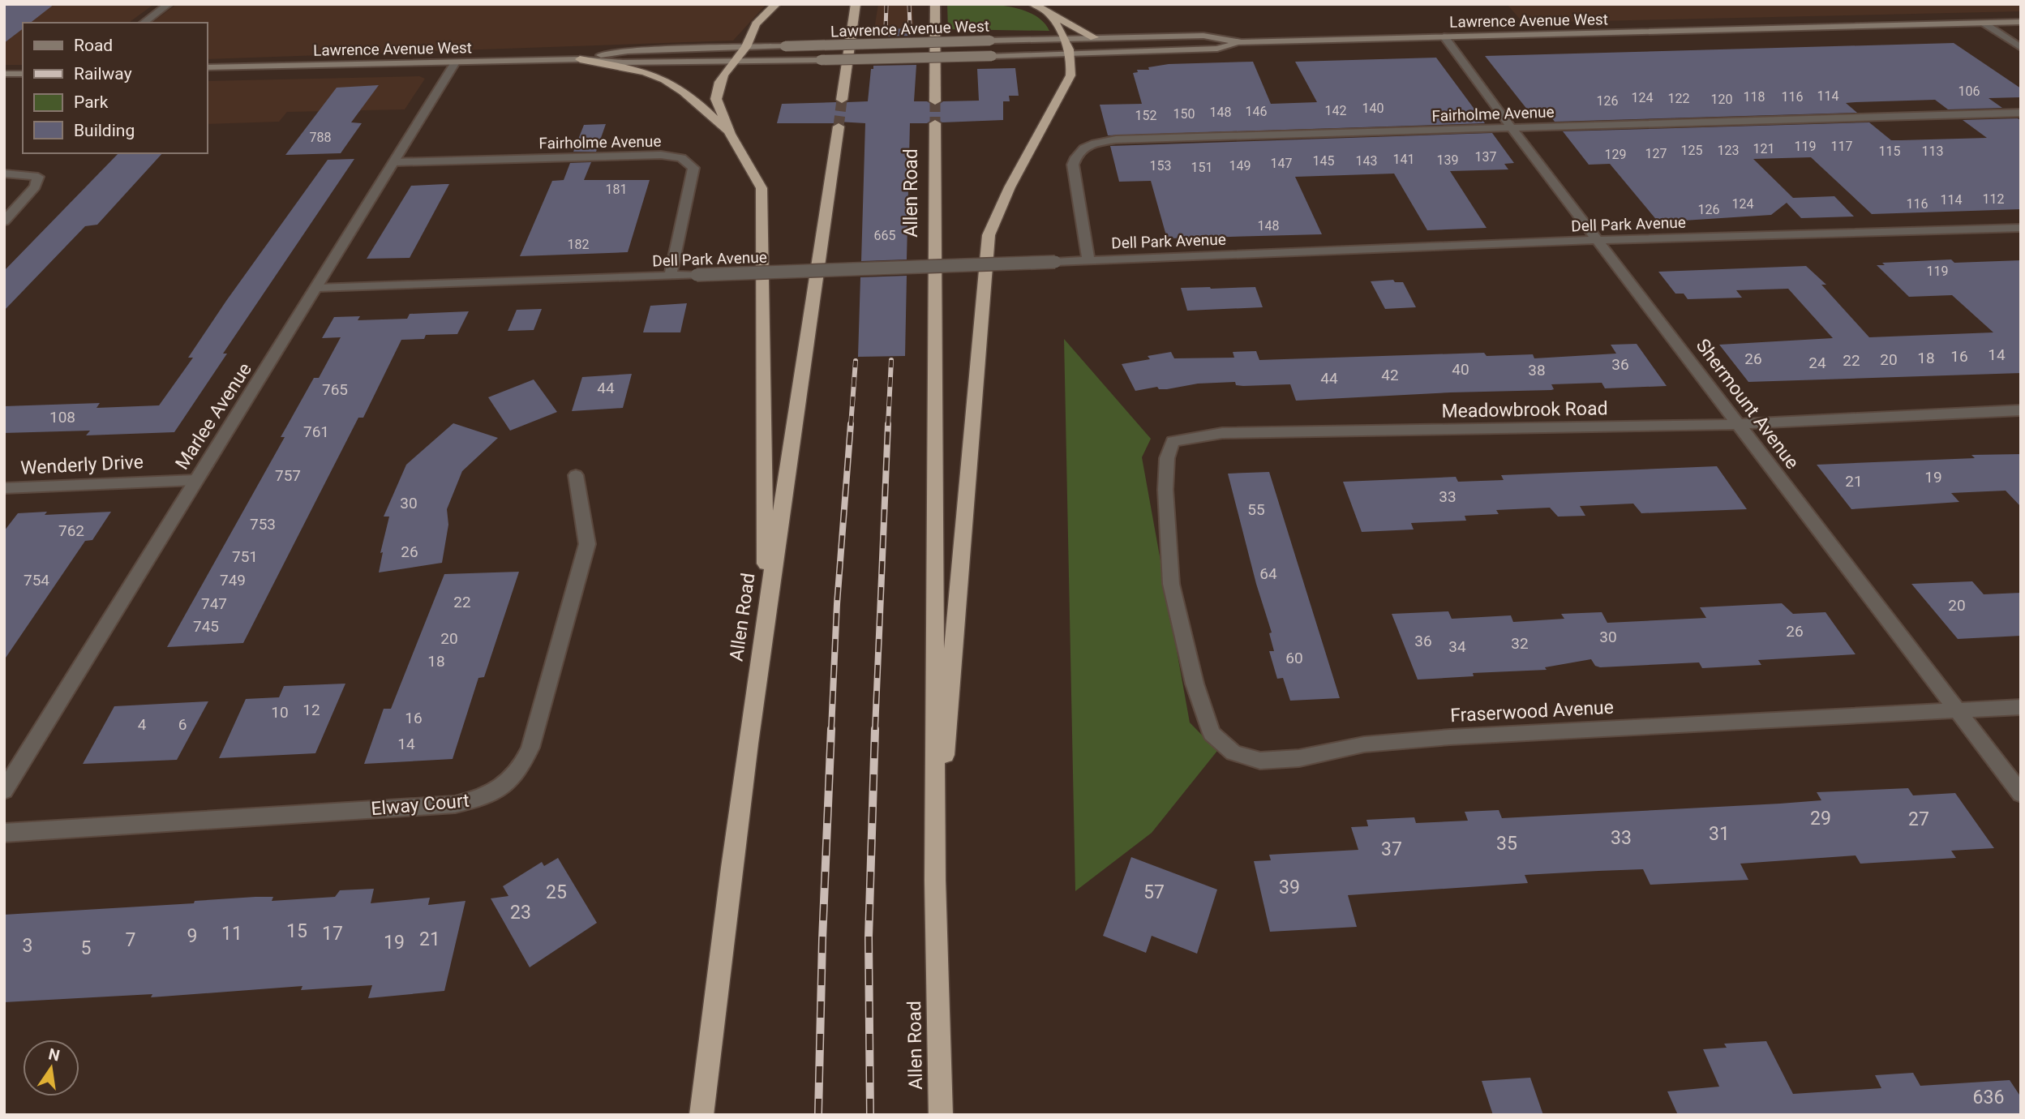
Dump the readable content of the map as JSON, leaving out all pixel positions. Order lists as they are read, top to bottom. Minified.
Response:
{"streets":{"highway":["Allen Road"],"main road":["Lawrence Avenue West"],"street":["Fairholme Avenue","Dell Park Avenue","Shermount Avenue","Meadowbrook Road","Marlee Avenue","Wenderly Drive","Fraserwood Avenue","Elway Court"]},"crossings":[["Lawrence Avenue West","Shermount Avenue"],["Lawrence Avenue West","Marlee Avenue"],["Fairholme Avenue","Dell Park Avenue"],["Fairholme Avenue","Shermount Avenue"],["Fairholme Avenue","Marlee Avenue"],["Dell Park Avenue","Shermount Avenue"],["Dell Park Avenue","Marlee Avenue"],["Shermount Avenue","Meadowbrook Road"],["Shermount Avenue","Fraserwood Avenue"],["Meadowbrook Road","Fraserwood Avenue"],["Marlee Avenue","Wenderly Drive"]],"house_numbers":["106","114","118","116","124","122","120","126","140","142","146","148","150","152","788","119","117","121","125","123","115","113","127","129","137","141","139","145","143","147","153","149","151","181","112","114","124","116","126","148","665","182","119","14","16","18","26","20","22","24","36","40","38","42","44","44","765","108","761","757","19","21","33","30","55","753","762","26","751","64","754","749","22","747","20","745","26","30","20","36","32","34","60","18","12","10","16","4","6","14","29","27","31","33","35","37","39","25","57","23","15","11","17","9","21","7","19","3","5","636"],"legend":["Road","Railway","Park","Building"],"north":"top"}
